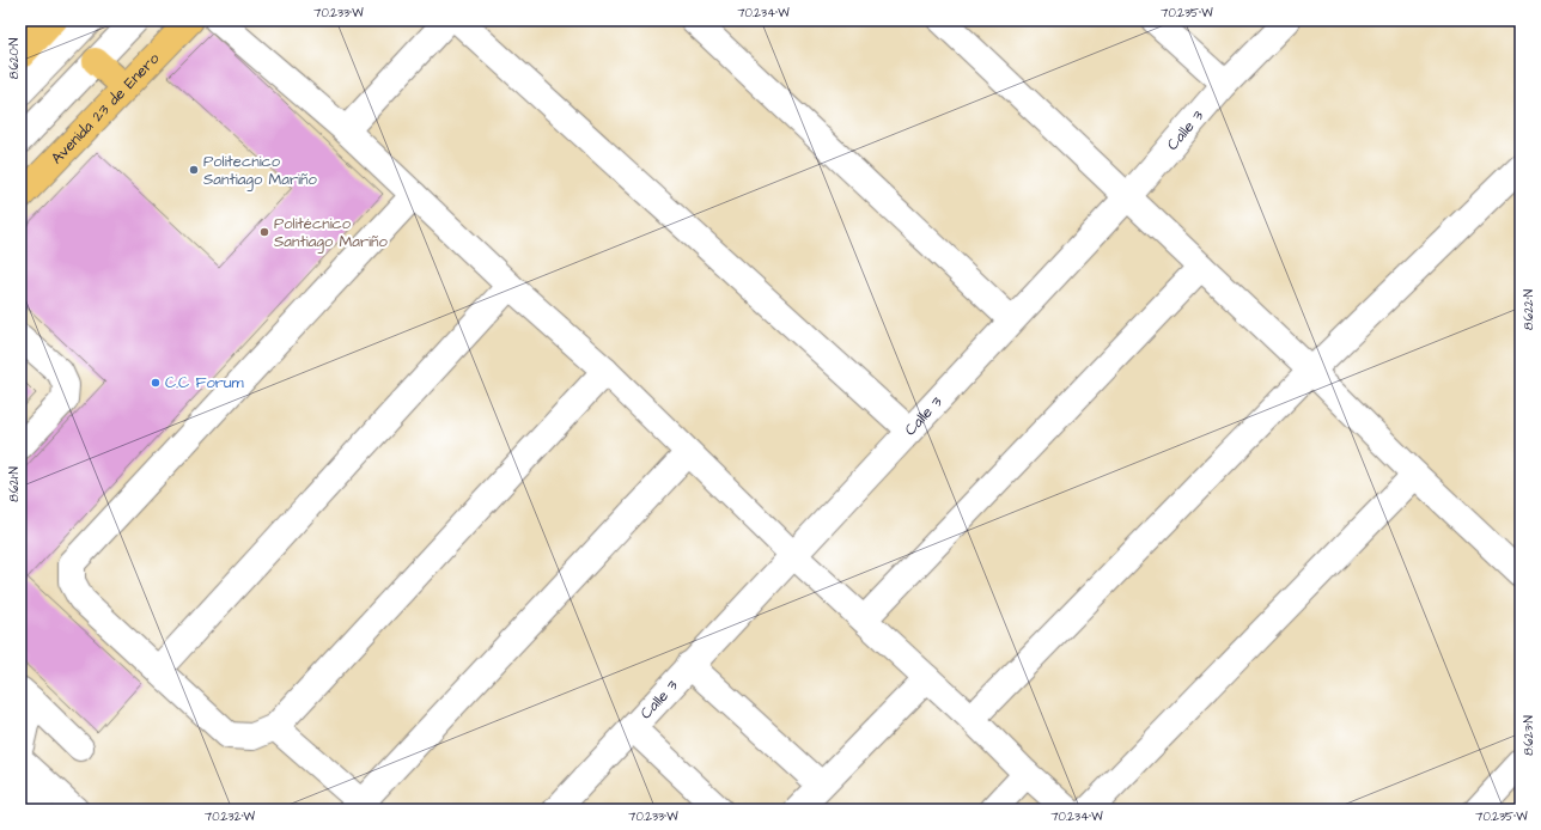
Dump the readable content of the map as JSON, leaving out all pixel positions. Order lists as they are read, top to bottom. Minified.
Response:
{"streets":{"main road":["Avenida 23 de Enero"],"street":["Calle 3"]},"places":["Politecnico Santiago Mariño","Politécnico Santiago Mariño","C.C Forum"],"coordinates":["70.233°W","70.234°W","70.235°W","8.620°N","8.622°N","8.621°N","8.623°N","70.232°W"]}
